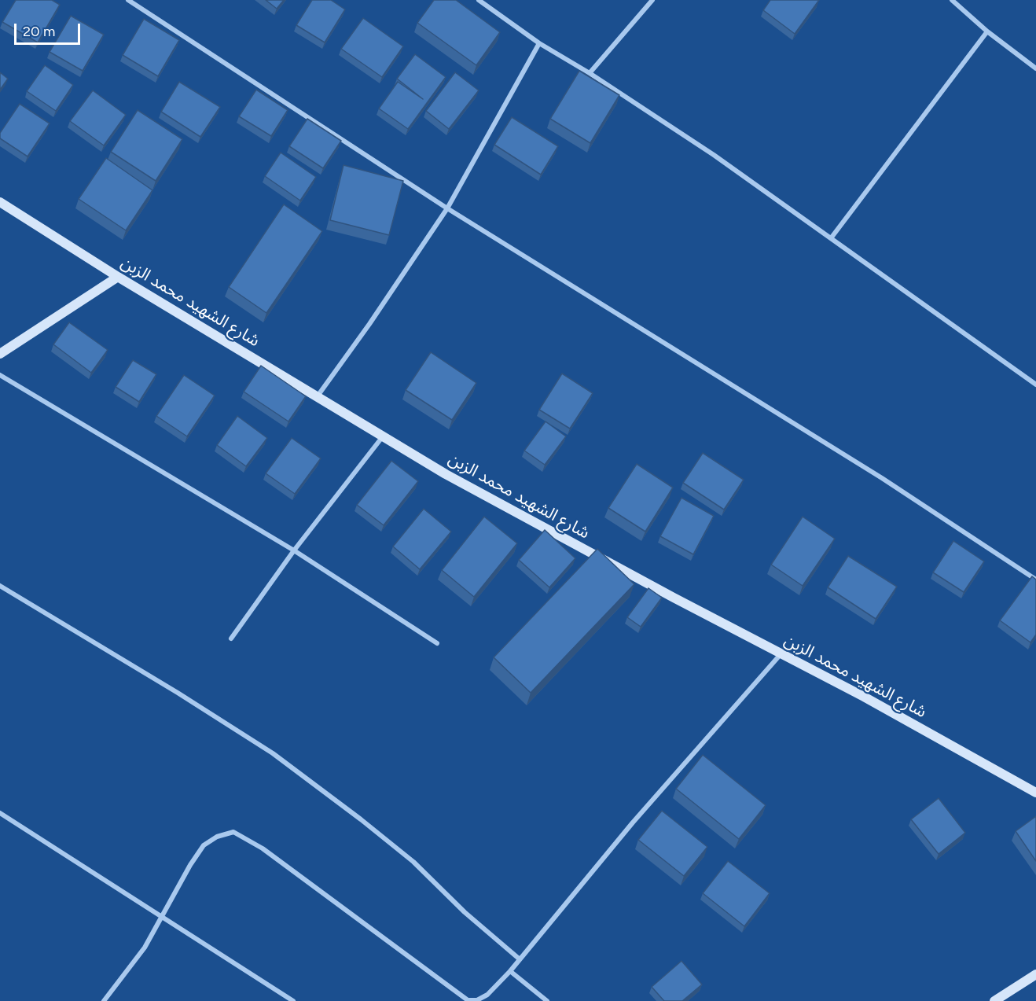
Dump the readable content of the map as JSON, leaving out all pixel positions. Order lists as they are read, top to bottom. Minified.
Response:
{"streets":{"street":["شارع الشهيد محمد الزبن"]},"scale_bar":"20 m"}
